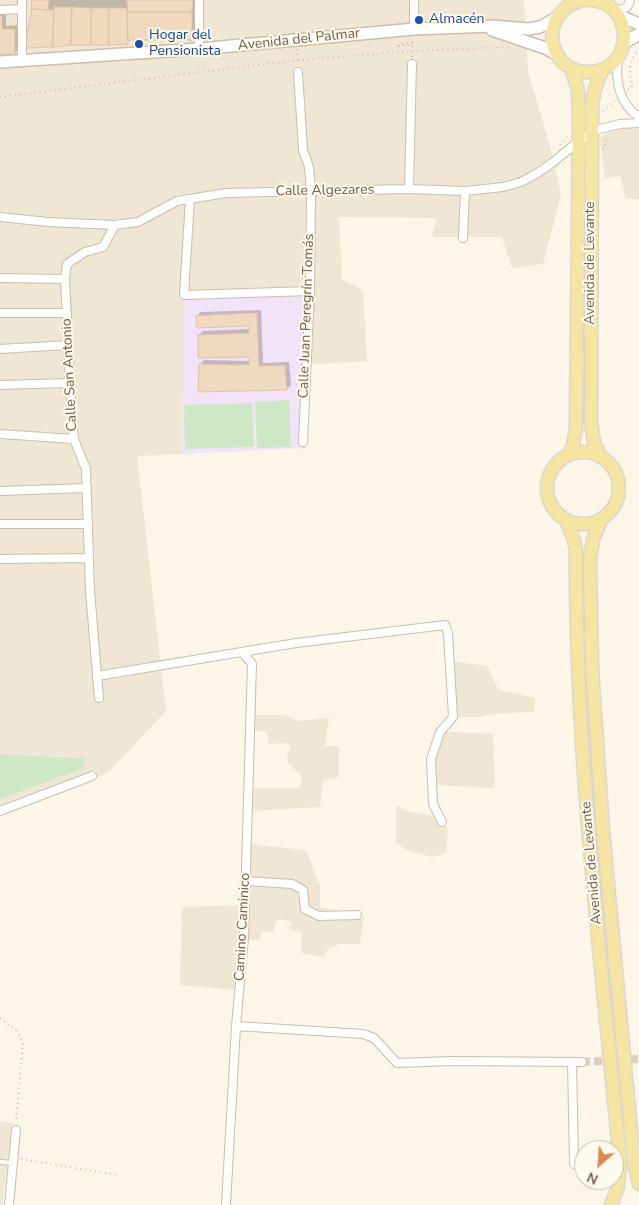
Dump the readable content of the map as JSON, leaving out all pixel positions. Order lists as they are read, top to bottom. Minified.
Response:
{"streets":{"main road":["Avenida del Palmar","Avenida de Levante"],"street":["Calle Algezares","Calle Juan Peregrín Tomás","Calle San Antonio","Camino Caminico"]},"crossings":[["Calle Algezares","Avenida de Levante"],["Calle Algezares","Calle Juan Peregrín Tomás"],["Calle Algezares","Calle San Antonio"]],"places":["Almacén","Hogar del Pensionista"],"north":"bottom left"}
